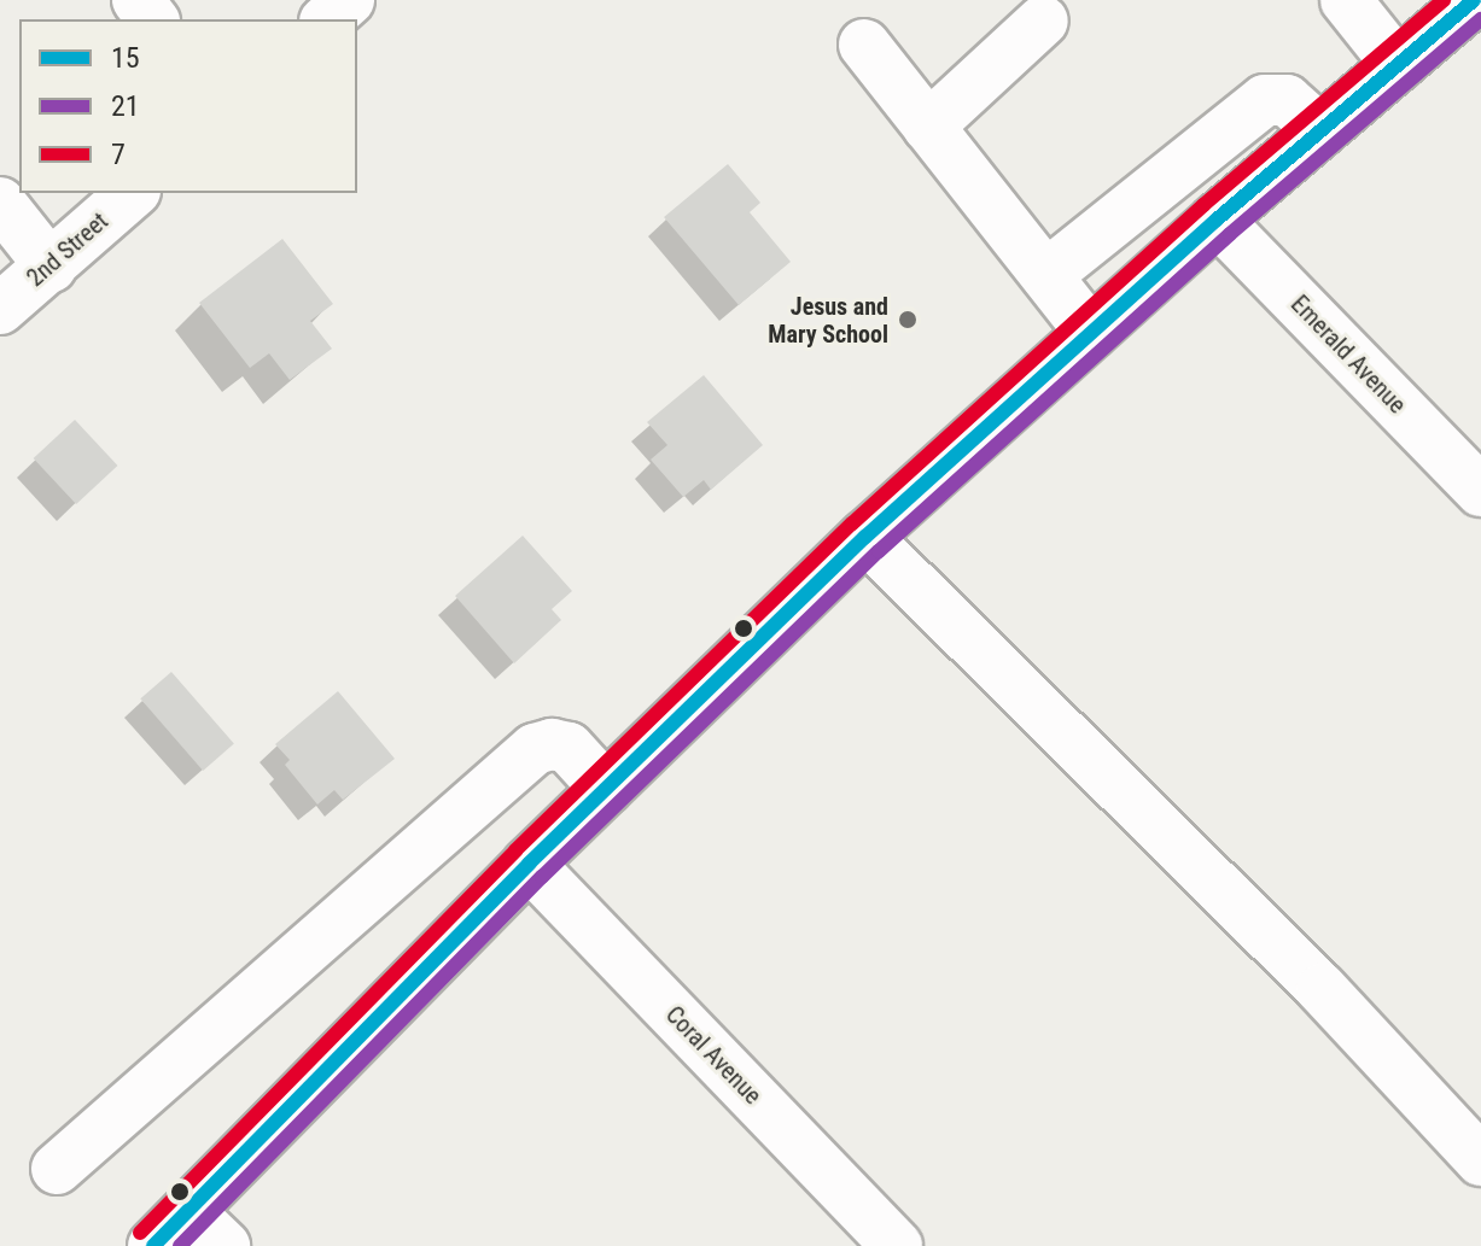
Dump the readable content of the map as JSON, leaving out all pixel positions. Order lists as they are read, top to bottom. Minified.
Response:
{"streets":{"street":["2nd Street","Emerald Avenue","Coral Avenue"]},"places":["Jesus and Mary School"],"lines":["transit line 15","transit line 7","transit line 21"],"legend":["15","21","7"]}
